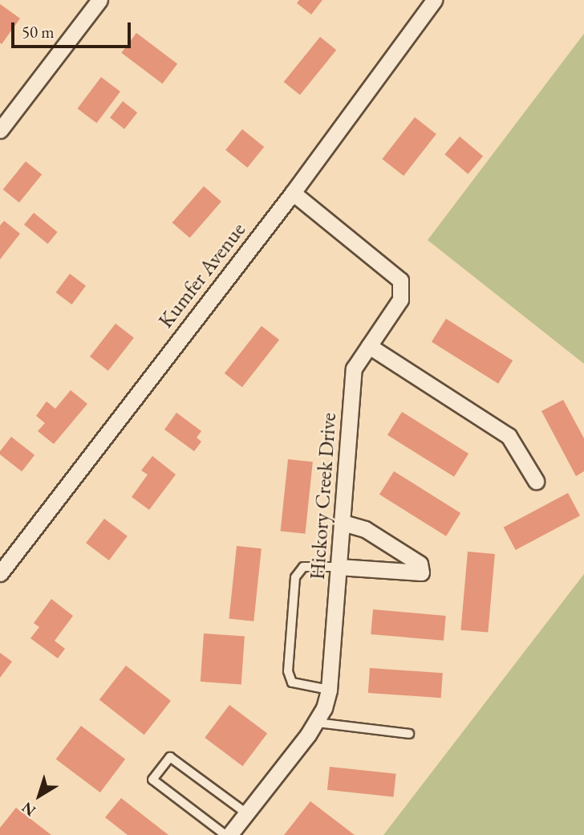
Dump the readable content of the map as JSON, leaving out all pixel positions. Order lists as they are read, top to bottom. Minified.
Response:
{"streets":{"street":["Kumfer Avenue","Hickory Creek Drive"]},"crossings":[["Kumfer Avenue","Hickory Creek Drive"]],"scale_bar":"50 m","north":"bottom left"}
